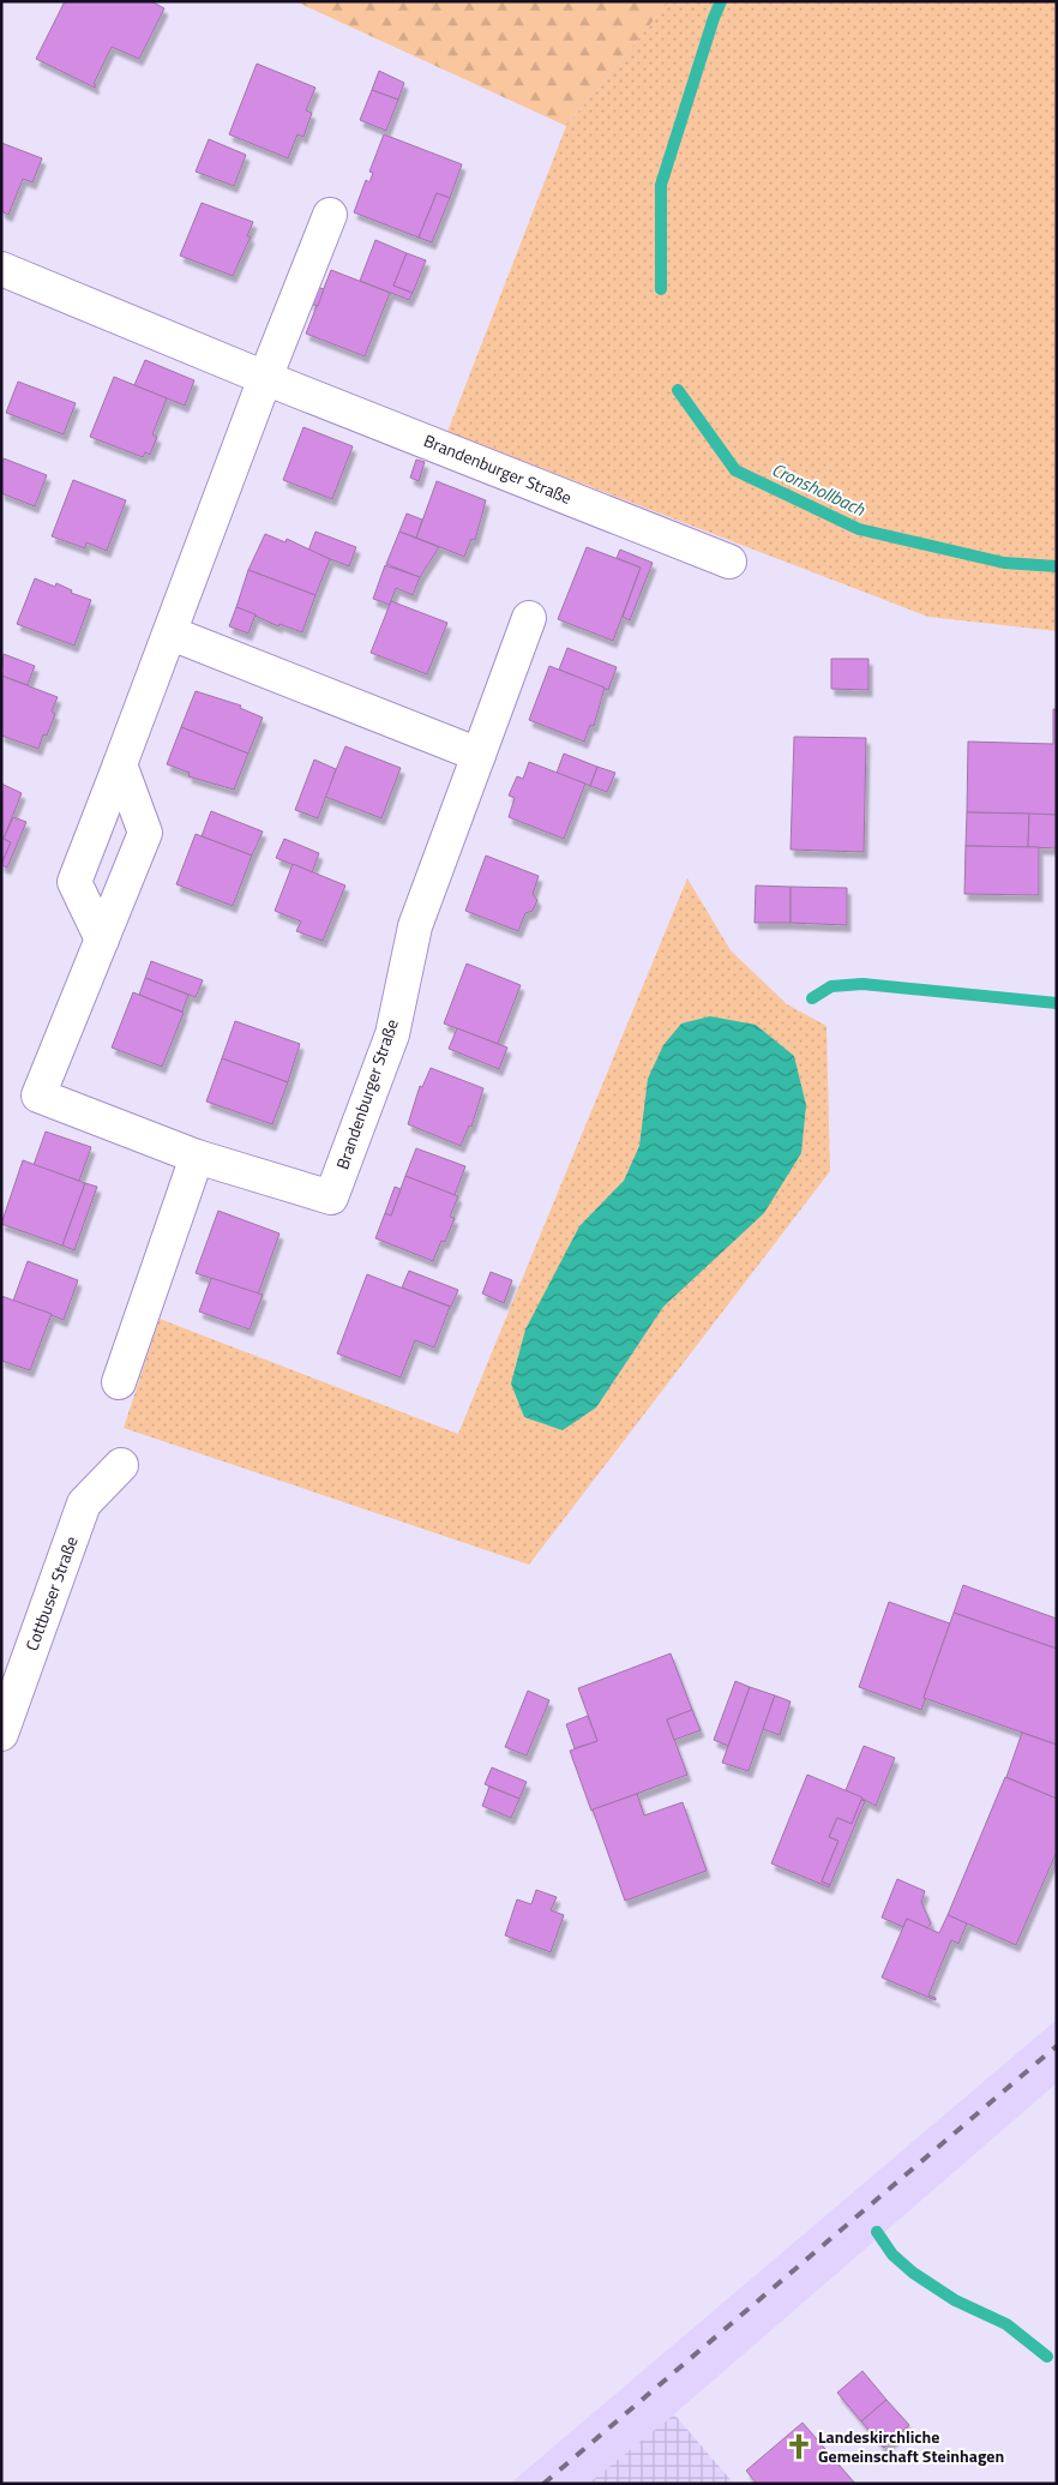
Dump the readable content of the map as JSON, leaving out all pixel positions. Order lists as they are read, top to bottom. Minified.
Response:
{"streets":{"street":["Brandenburger Straße","Cottbuser Straße"]},"water":["Cronshollbach"],"places":{"church":["Landeskirchliche Gemeinschaft Steinhagen"]}}
